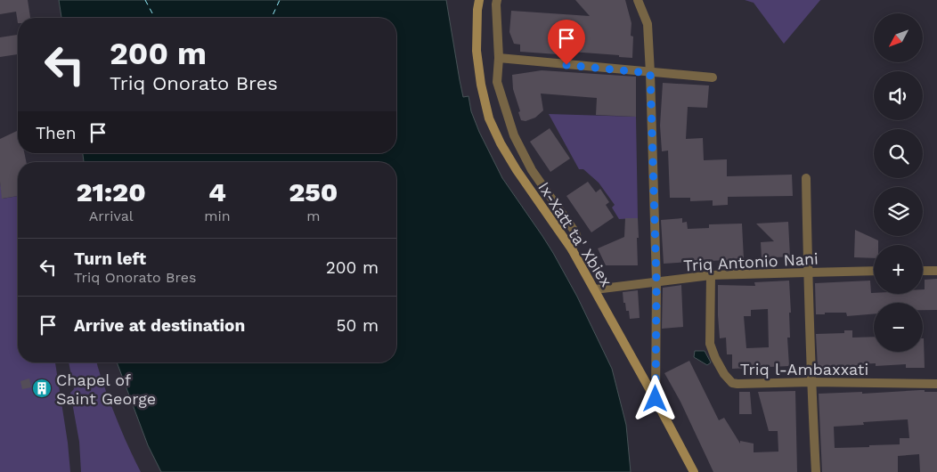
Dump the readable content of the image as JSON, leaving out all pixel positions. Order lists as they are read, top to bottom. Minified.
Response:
{"streets":{"main road":["Ix-Xatt ta' Xbiex"],"street":["Triq Antonio Nani","Triq l-Ambaxxati"]},"crossings":[["Ix-Xatt ta' Xbiex","Triq Antonio Nani"],["Triq Antonio Nani","Triq l-Ambaxxati"]],"places":{"building":["Chapel of Saint George"]},"north":"bottom left","page":{"map_buttons":["+","−"],"turn":["200 m","Triq Onorato Bres"],"then":"Then","eta":["21:20","Arrival","4","min","250","m"],"list":[{"name":"Turn left","note":"Triq Onorato Bres","value":"200 m"},{"name":"Arrive at destination","value":"50 m"}]}}
